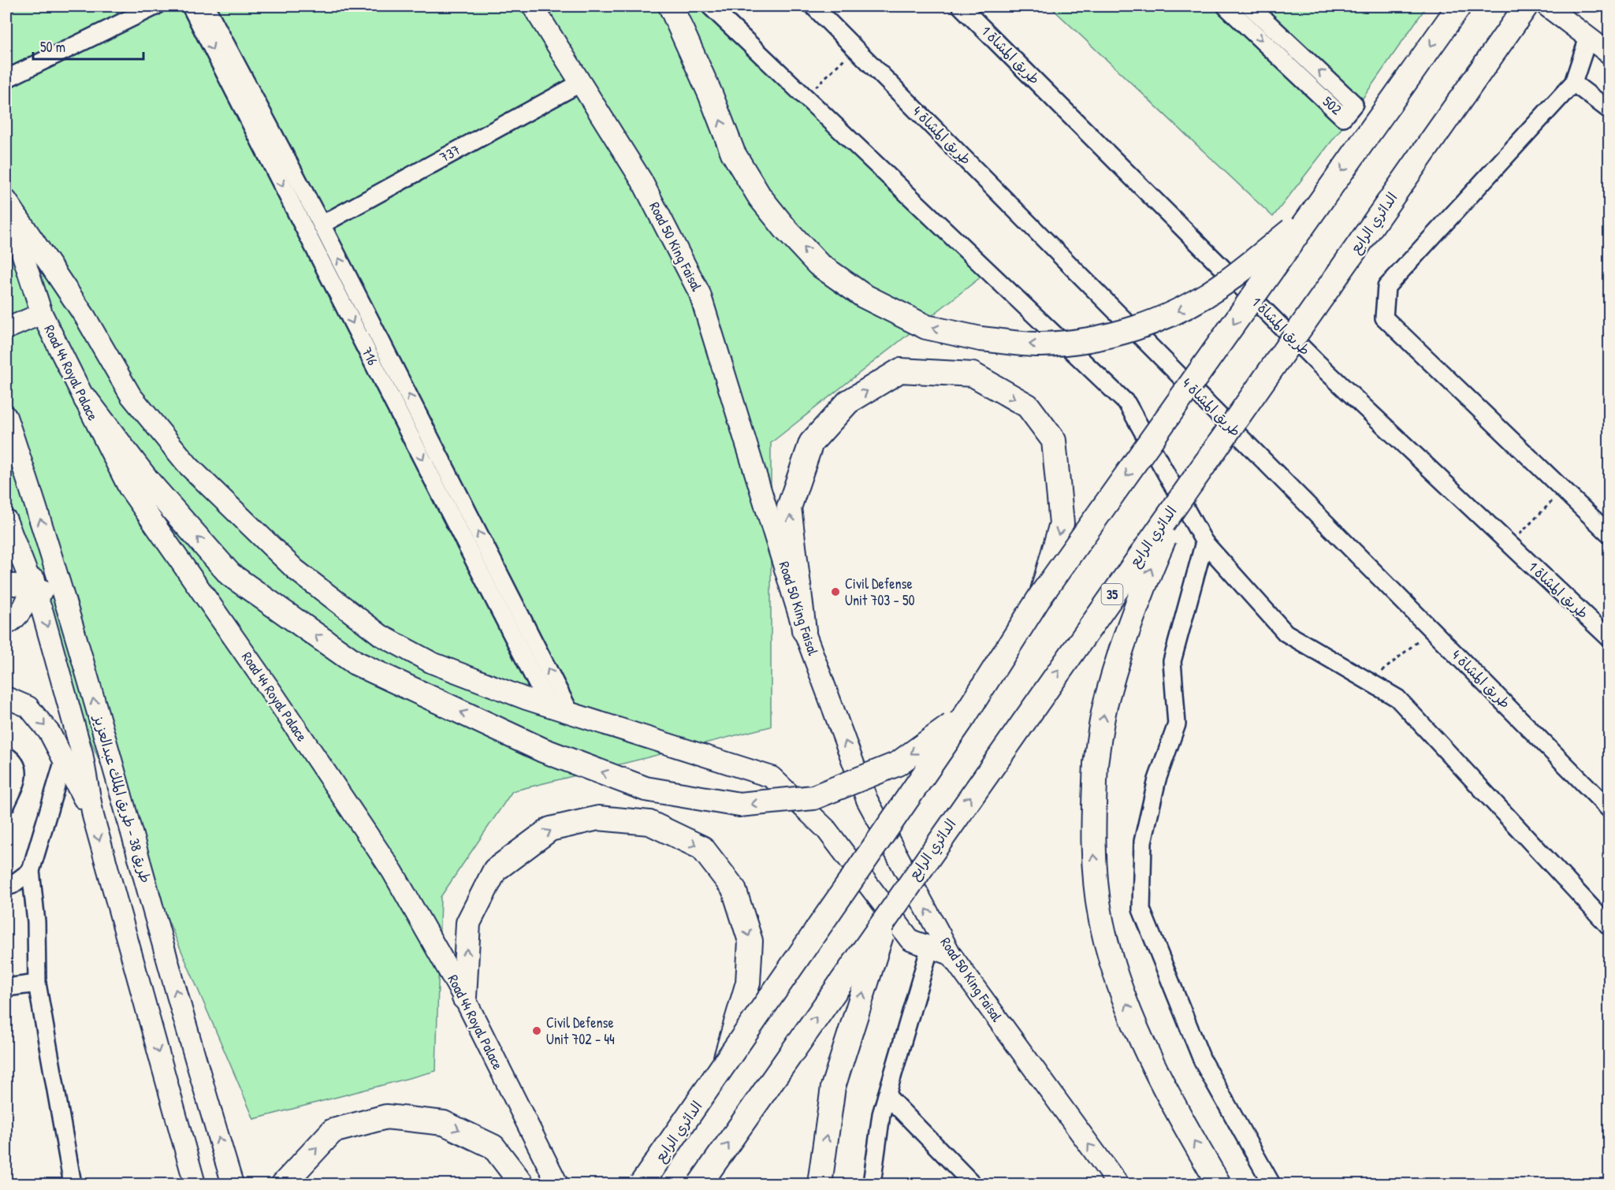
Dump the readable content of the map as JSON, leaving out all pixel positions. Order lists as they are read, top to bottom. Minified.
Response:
{"streets":{"highway":["الدائري الرابع","35"],"main road":["Road 50 King Faisal","Road 44 Royal Palace","طريق 38 - طريق الملك عبدالعزيز"],"street":["طريق المشاة 1","502","طريق المشاة 4","737","716"]},"crossings":[["737","Road 50 King Faisal"]],"one_way":["Road 50 King Faisal"],"places":["Civil Defense Unit 703 - 50","Civil Defense Unit 702 - 44"],"scale_bar":"50 m"}
